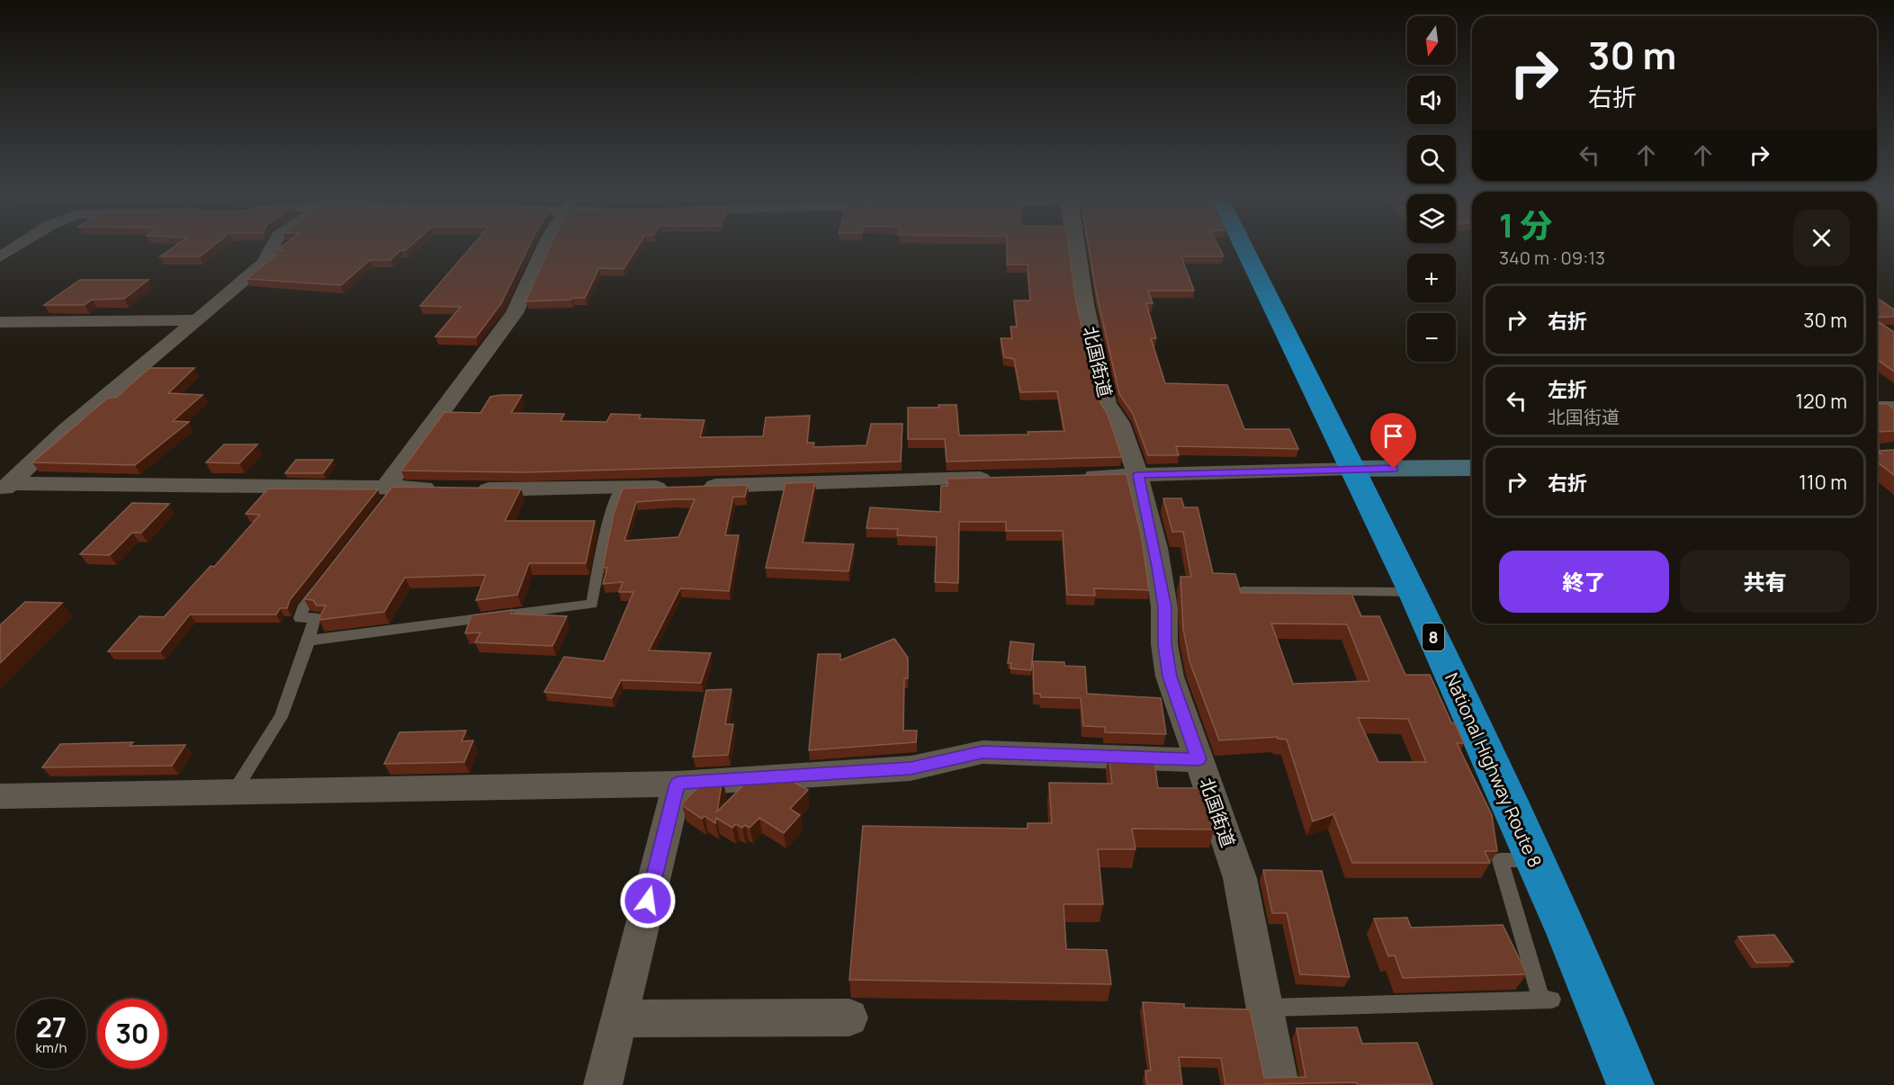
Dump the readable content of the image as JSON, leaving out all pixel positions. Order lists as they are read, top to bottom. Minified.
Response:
{"streets":{"highway":["8","National Highway Route 8"],"street":["北国街道"]},"north":"bottom","page":{"map_buttons":["+","−"],"turn":["30 m","右折"],"heading":["1 分","340 m · 09:13"],"list":[{"name":"右折","value":"30 m"},{"name":"左折","note":"北国街道","value":"120 m"},{"name":"右折","value":"110 m"}],"buttons":["終了","共有"],"speed":"27 km/h","limit":"30"}}
